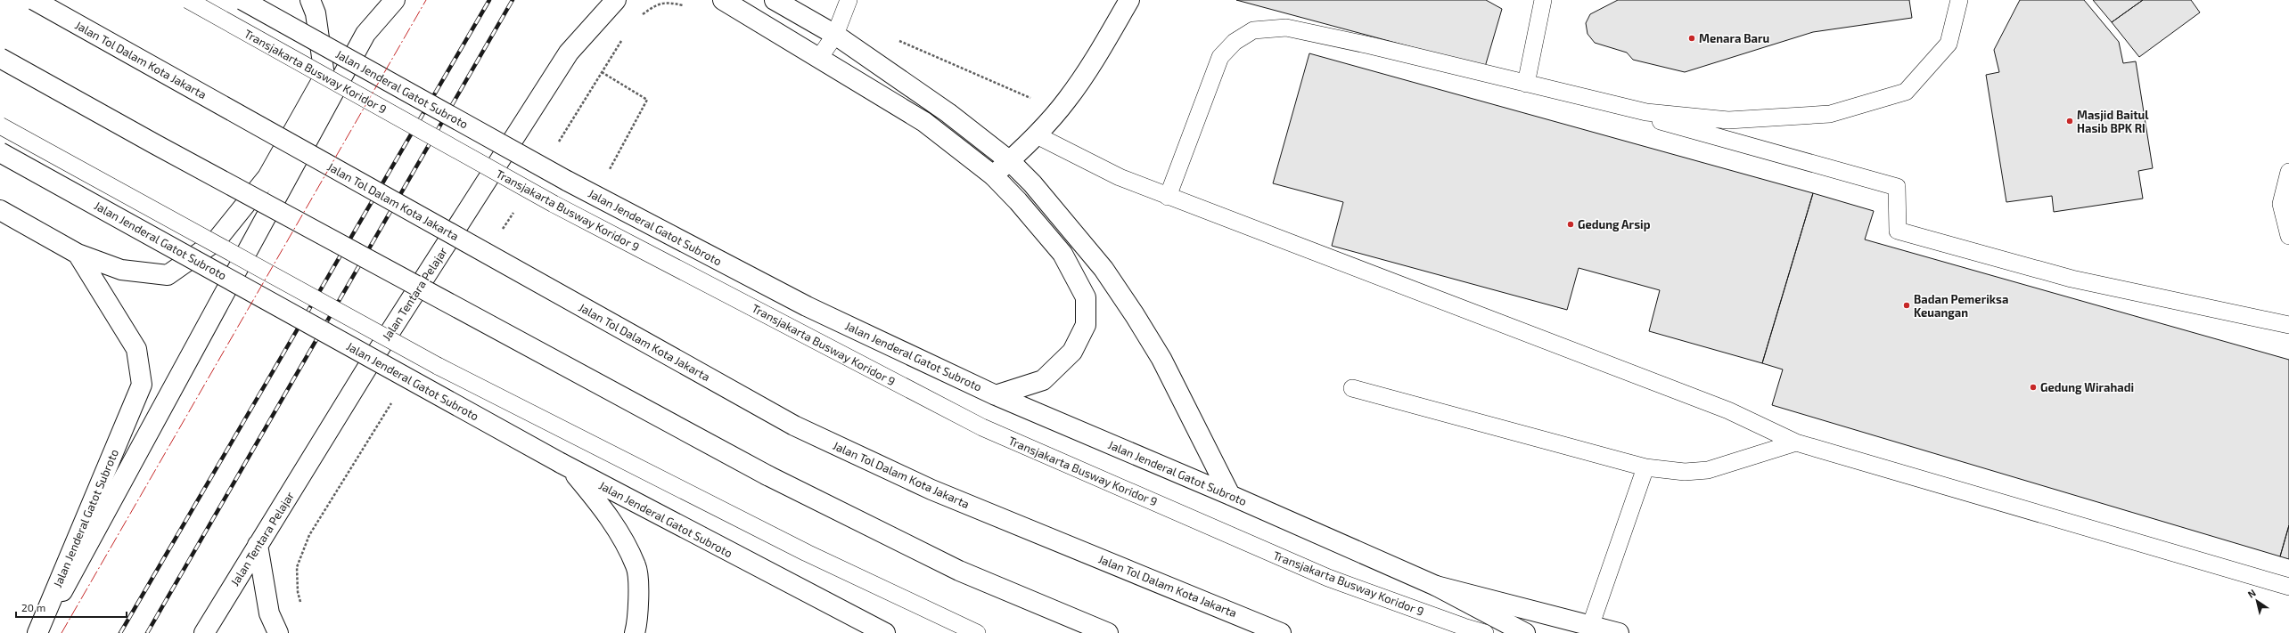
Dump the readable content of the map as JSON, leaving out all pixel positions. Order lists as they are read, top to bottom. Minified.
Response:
{"streets":{"main road":["Jalan Tol Dalam Kota Jakarta","Jalan Jenderal Gatot Subroto","Jalan Tentara Pelajar"],"lane":["Transjakarta Busway Koridor 9"]},"places":["Menara Baru","Masjid Baitul Hasib BPK RI","Gedung Arsip","Badan Pemeriksa Keuangan","Gedung Wirahadi"],"scale_bar":"20 m","north":"top left"}
